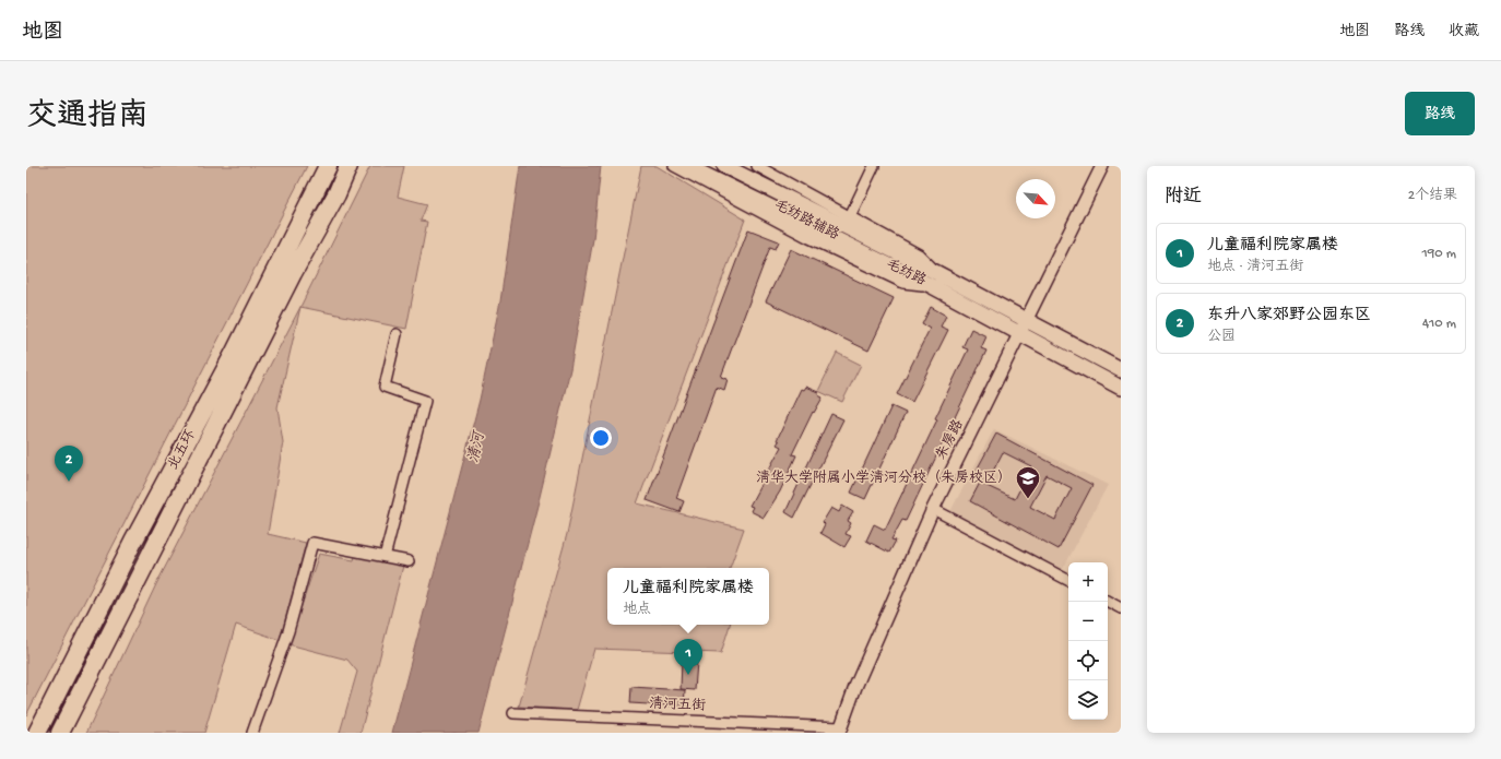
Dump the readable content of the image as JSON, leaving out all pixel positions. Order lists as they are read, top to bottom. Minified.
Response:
{"streets":{"highway":["北五环"],"main road":["毛纺路"],"street":["毛纺路辅路","朱房路","清河五街"]},"crossings":[["毛纺路辅路","毛纺路"],["毛纺路","朱房路"],["朱房路","清河五街"]],"water":["清河"],"places":{"school or university":["清华大学附属小学清河分校（朱房校区）"]},"north":"bottom right","page":{"header":"地图","nav":["地图","路线","收藏"],"title":"交通指南","buttons":"路线","heading":["附近","2个结果"],"list":[{"mark":"1","name":"儿童福利院家属楼","note":"地点 · 清河五街","value":"190 m"},{"mark":"2","name":"东升八家郊野公园东区","note":"公园","value":"410 m"}],"pins":["2","1"],"map_buttons":["+","−"],"popup":["儿童福利院家属楼","地点"]}}
